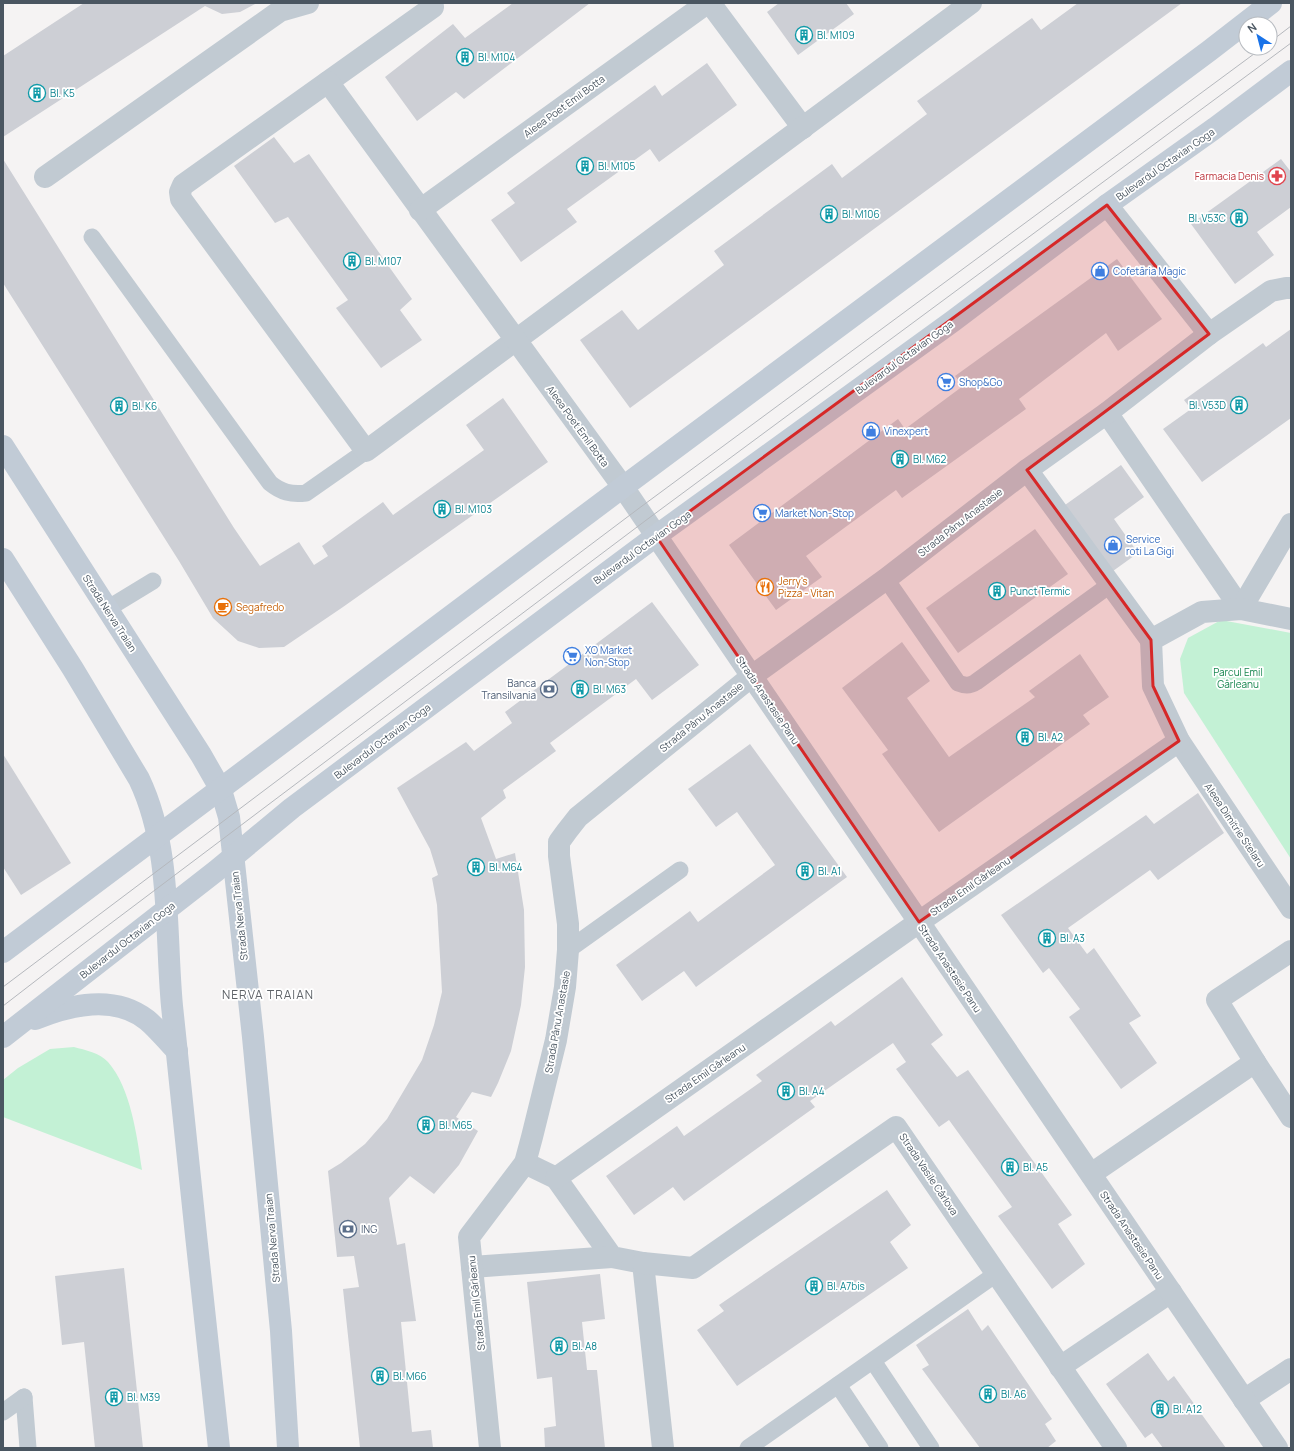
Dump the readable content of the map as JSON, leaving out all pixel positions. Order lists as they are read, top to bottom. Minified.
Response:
{"streets":{"main road":["Bulevardul Octavian Goga","Strada Nerva Traian"],"street":["Aleea Poet Emil Botta","Strada Pânu Anastasie","Strada Anastasie Panu","Aleea Dimitrie Stelaru","Strada Emil Gârleanu","Strada Vasile Cârlova"]},"crossings":[["Aleea Poet Emil Botta","Strada Anastasie Panu"],["Bulevardul Octavian Goga","Strada Nerva Traian"],["Bulevardul Octavian Goga","Strada Anastasie Panu"],["Strada Pânu Anastasie","Strada Anastasie Panu"],["Strada Pânu Anastasie","Strada Emil Gârleanu"],["Strada Anastasie Panu","Strada Emil Gârleanu"],["Aleea Dimitrie Stelaru","Strada Emil Gârleanu"]],"districts":["NERVA TRAIAN"],"parks":["Parcul Emil Gârleanu"],"places":{"building":["Bl. M109","Bl. M104","Bl. K5","Bl. M105","Bl. M106","Bl. V53C","Bl. M107","Bl. V53D","Bl. K6","Bl. M62","Bl. M103","Punct Termic","Bl. M63","Bl. A2","Bl. M64","Bl. A1","Bl. A3","Bl. A4","Bl. M65","Bl. A5","Bl. A7bis","Bl. A8","Bl. M66","Bl. A6","Bl. M39","Bl. A12"],"pharmacy":["Farmacia Denis"],"shop":["Cofetăria Magic","Vinexpert","Service roti La Gigi"],"supermarket":["Shop&Go","Market Non-Stop","XO Market Non-Stop"],"restaurant":["Jerry's Pizza - Vitan"],"cafe":["Segafredo"],"bank":["Banca Transilvania","ING"]},"north":"top left"}
